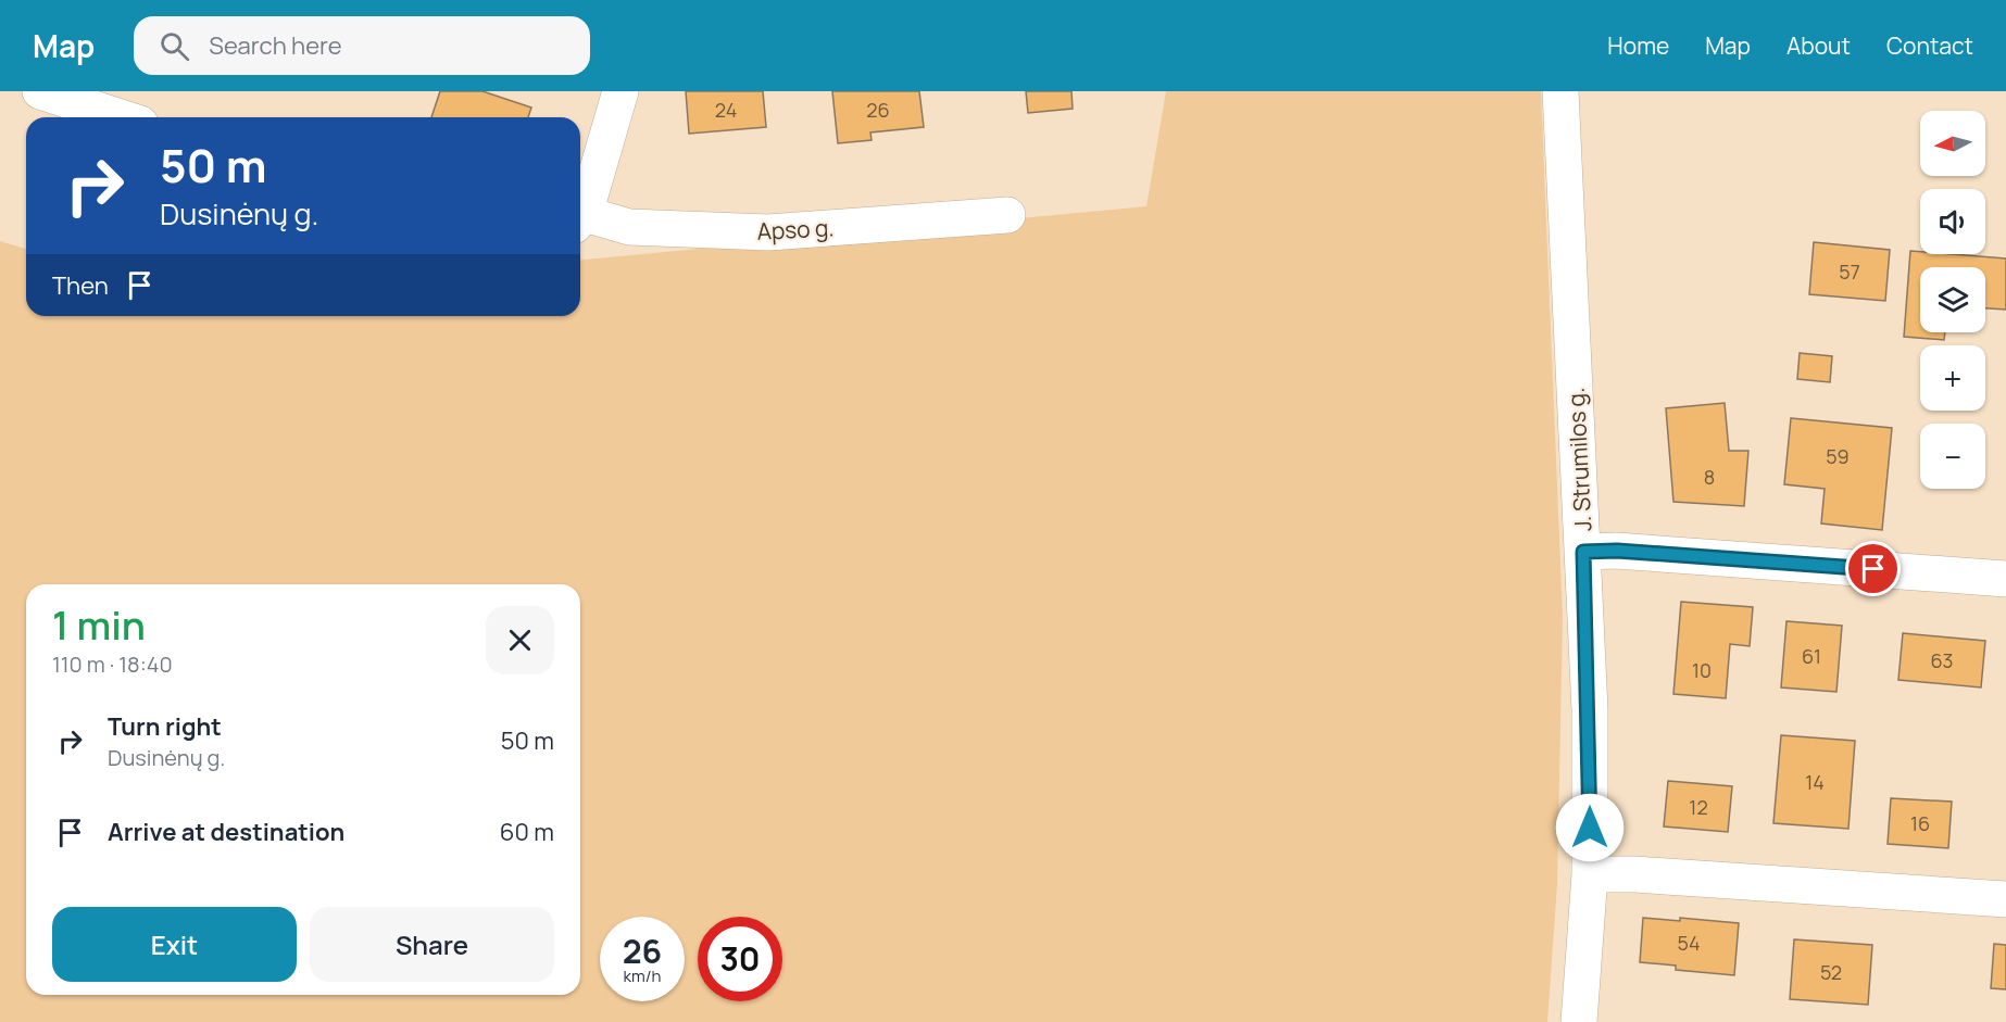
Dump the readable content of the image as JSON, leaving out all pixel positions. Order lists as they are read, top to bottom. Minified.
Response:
{"streets":{"street":["Apso g.","J. Strumilos g."]},"house_numbers":["24","26","57","59","8","61","63","10","14","12","16","54","52"],"north":"left","page":{"header":"Map","search":"Search here","nav":["Home","Map","About","Contact"],"map_buttons":["+","−"],"turn":["50 m","Dusinėnų g."],"then":"Then","heading":["1 min","110 m · 18:40"],"list":[{"name":"Turn right","note":"Dusinėnų g.","value":"50 m"},{"name":"Arrive at destination","value":"60 m"}],"buttons":["Exit","Share"],"speed":"26 km/h","limit":"30"}}
